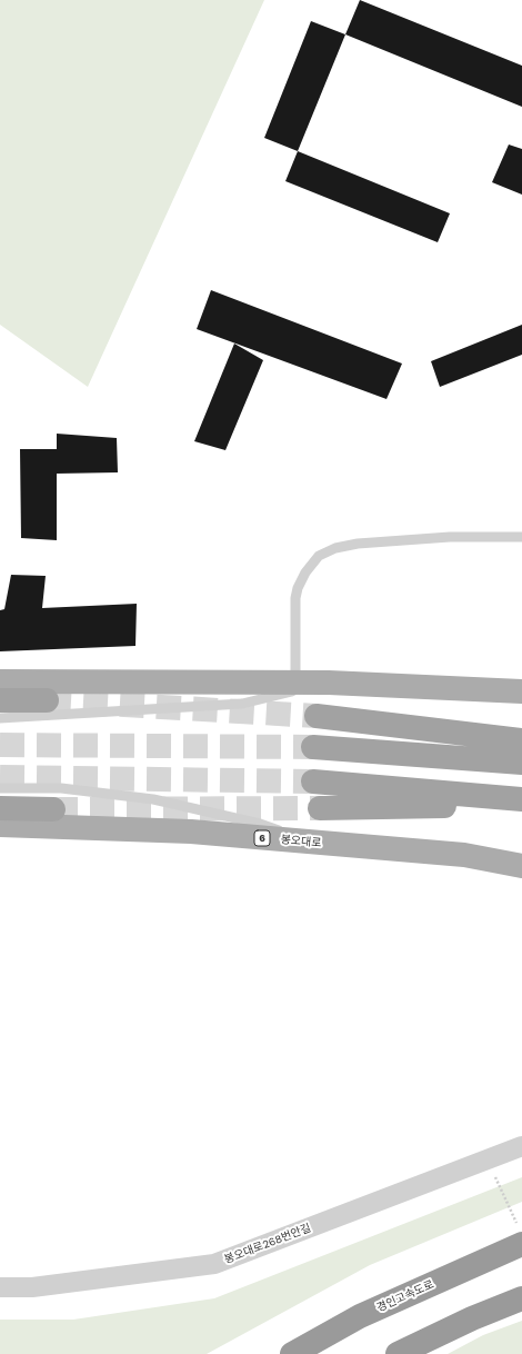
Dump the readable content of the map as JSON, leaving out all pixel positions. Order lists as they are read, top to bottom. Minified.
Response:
{"streets":{"highway":["경인고속도로"],"main road":["6","봉오대로"],"street":["봉오대로268번안길"]}}
